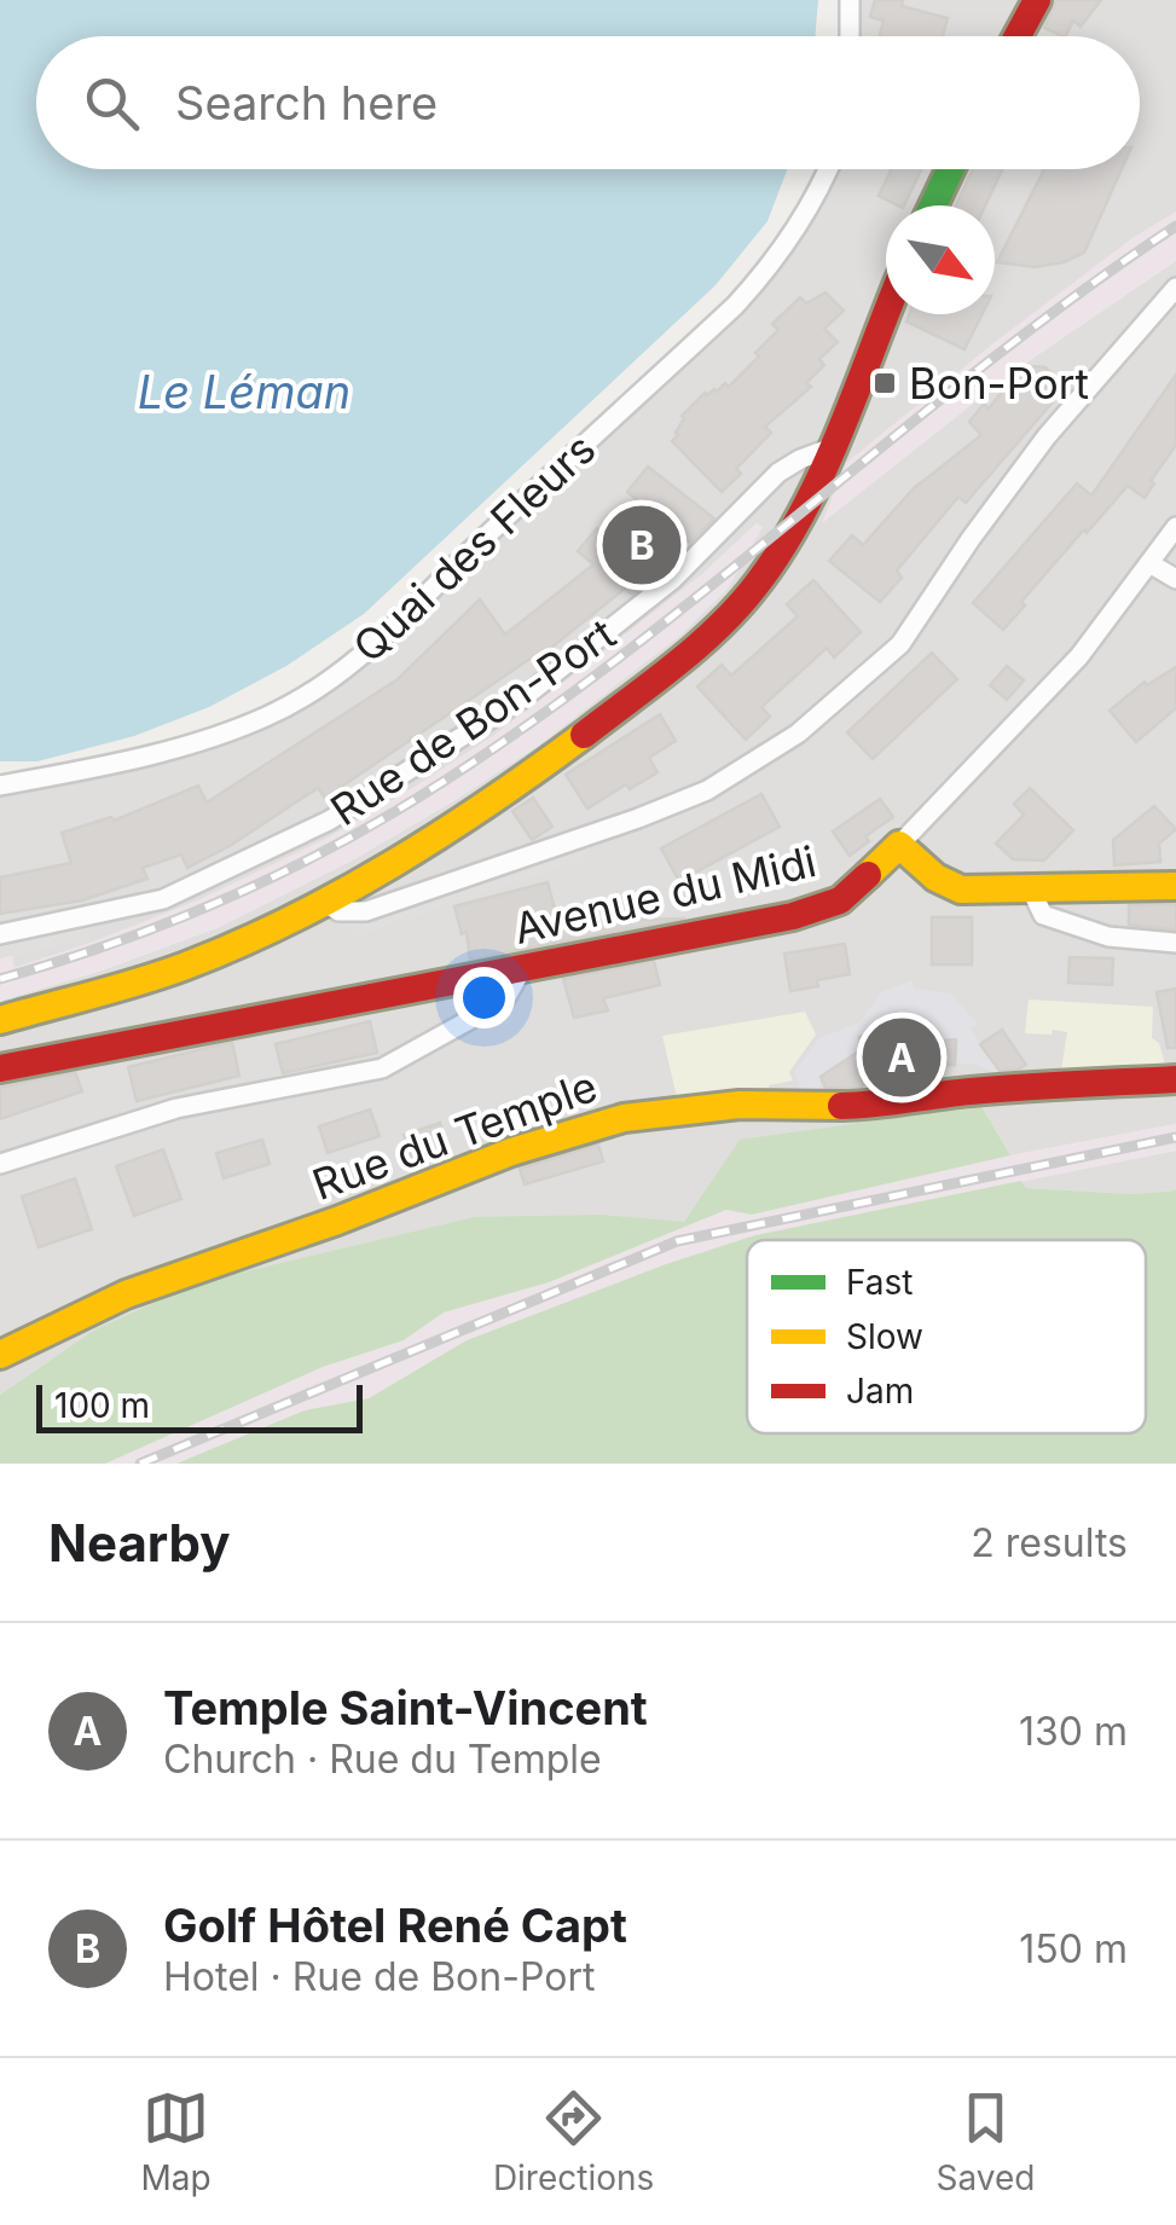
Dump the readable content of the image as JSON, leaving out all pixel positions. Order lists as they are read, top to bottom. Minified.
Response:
{"streets":{"street":["Quai des Fleurs","Rue de Bon-Port","Avenue du Midi","Rue du Temple"]},"water":["Le Léman"],"places":{"transit":["Bon-Port"]},"legend":["Fast","Slow","Jam"],"scale_bar":"100 m","north":"bottom right","page":{"search":"Search here","pins":["B","A"],"scale":"100 m","heading":["Nearby","2 results"],"list":[{"mark":"A","name":"Temple Saint-Vincent","note":"Church · Rue du Temple","value":"130 m"},{"mark":"B","name":"Golf Hôtel René Capt","note":"Hotel · Rue de Bon-Port","value":"150 m"}],"nav":["Map","Directions","Saved"]}}
